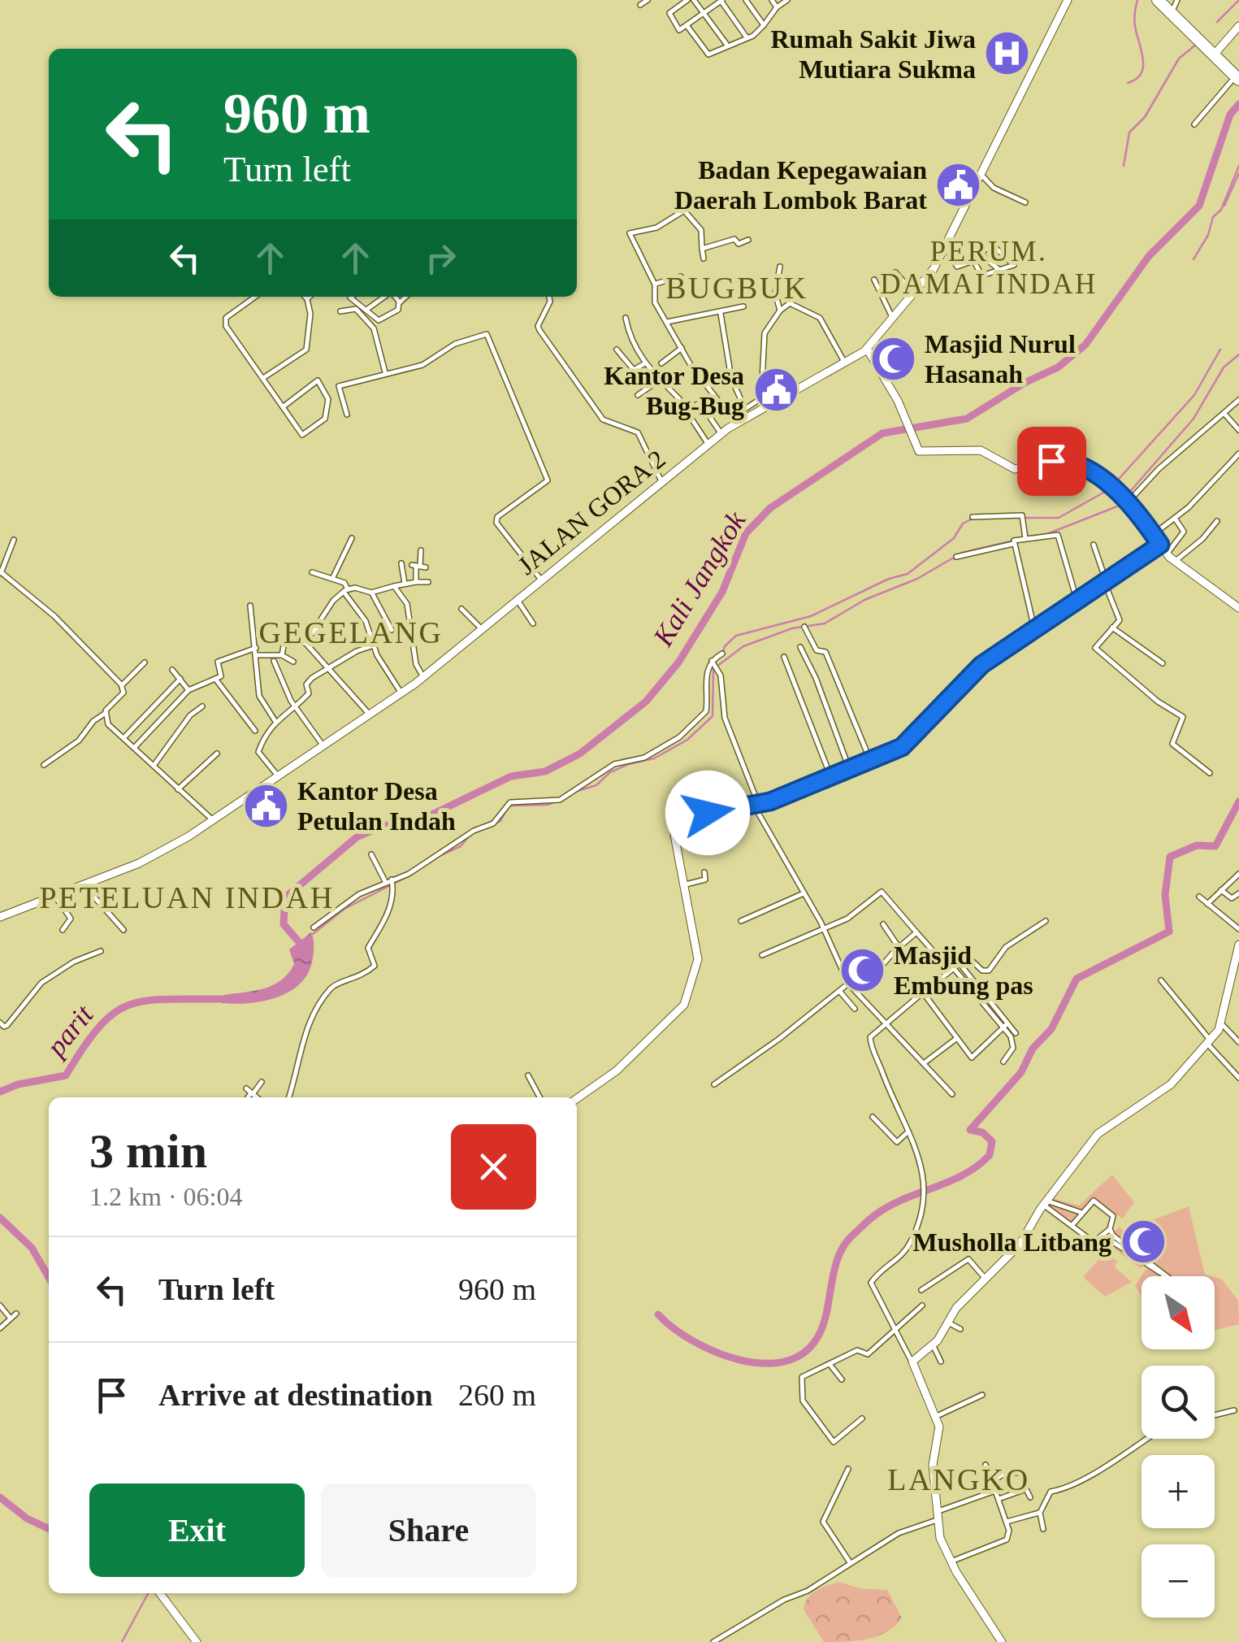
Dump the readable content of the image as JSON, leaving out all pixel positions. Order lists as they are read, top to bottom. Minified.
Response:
{"streets":{"street":["JALAN GORA 2"]},"districts":["PERUM. DAMAI INDAH","BUGBUK","GEGELANG","PETELUAN INDAH","LANGKO"],"water":["Kali Jangkok","parit"],"places":{"hospital":["Rumah Sakit Jiwa Mutiara Sukma"],"public building":["Badan Kepegawaian Daerah Lombok Barat","Kantor Desa Bug-Bug","Kantor Desa Petulan Indah"],"mosque":["Masjid Nurul Hasanah","Masjid Embung pas","Musholla Litbang"]},"north":"bottom right","page":{"turn":["960 m","Turn left"],"heading":["3 min","1.2 km · 06:04"],"list":[{"name":"Turn left","value":"960 m"},{"name":"Arrive at destination","value":"260 m"}],"map_buttons":["+","−"],"buttons":["Exit","Share"]}}
